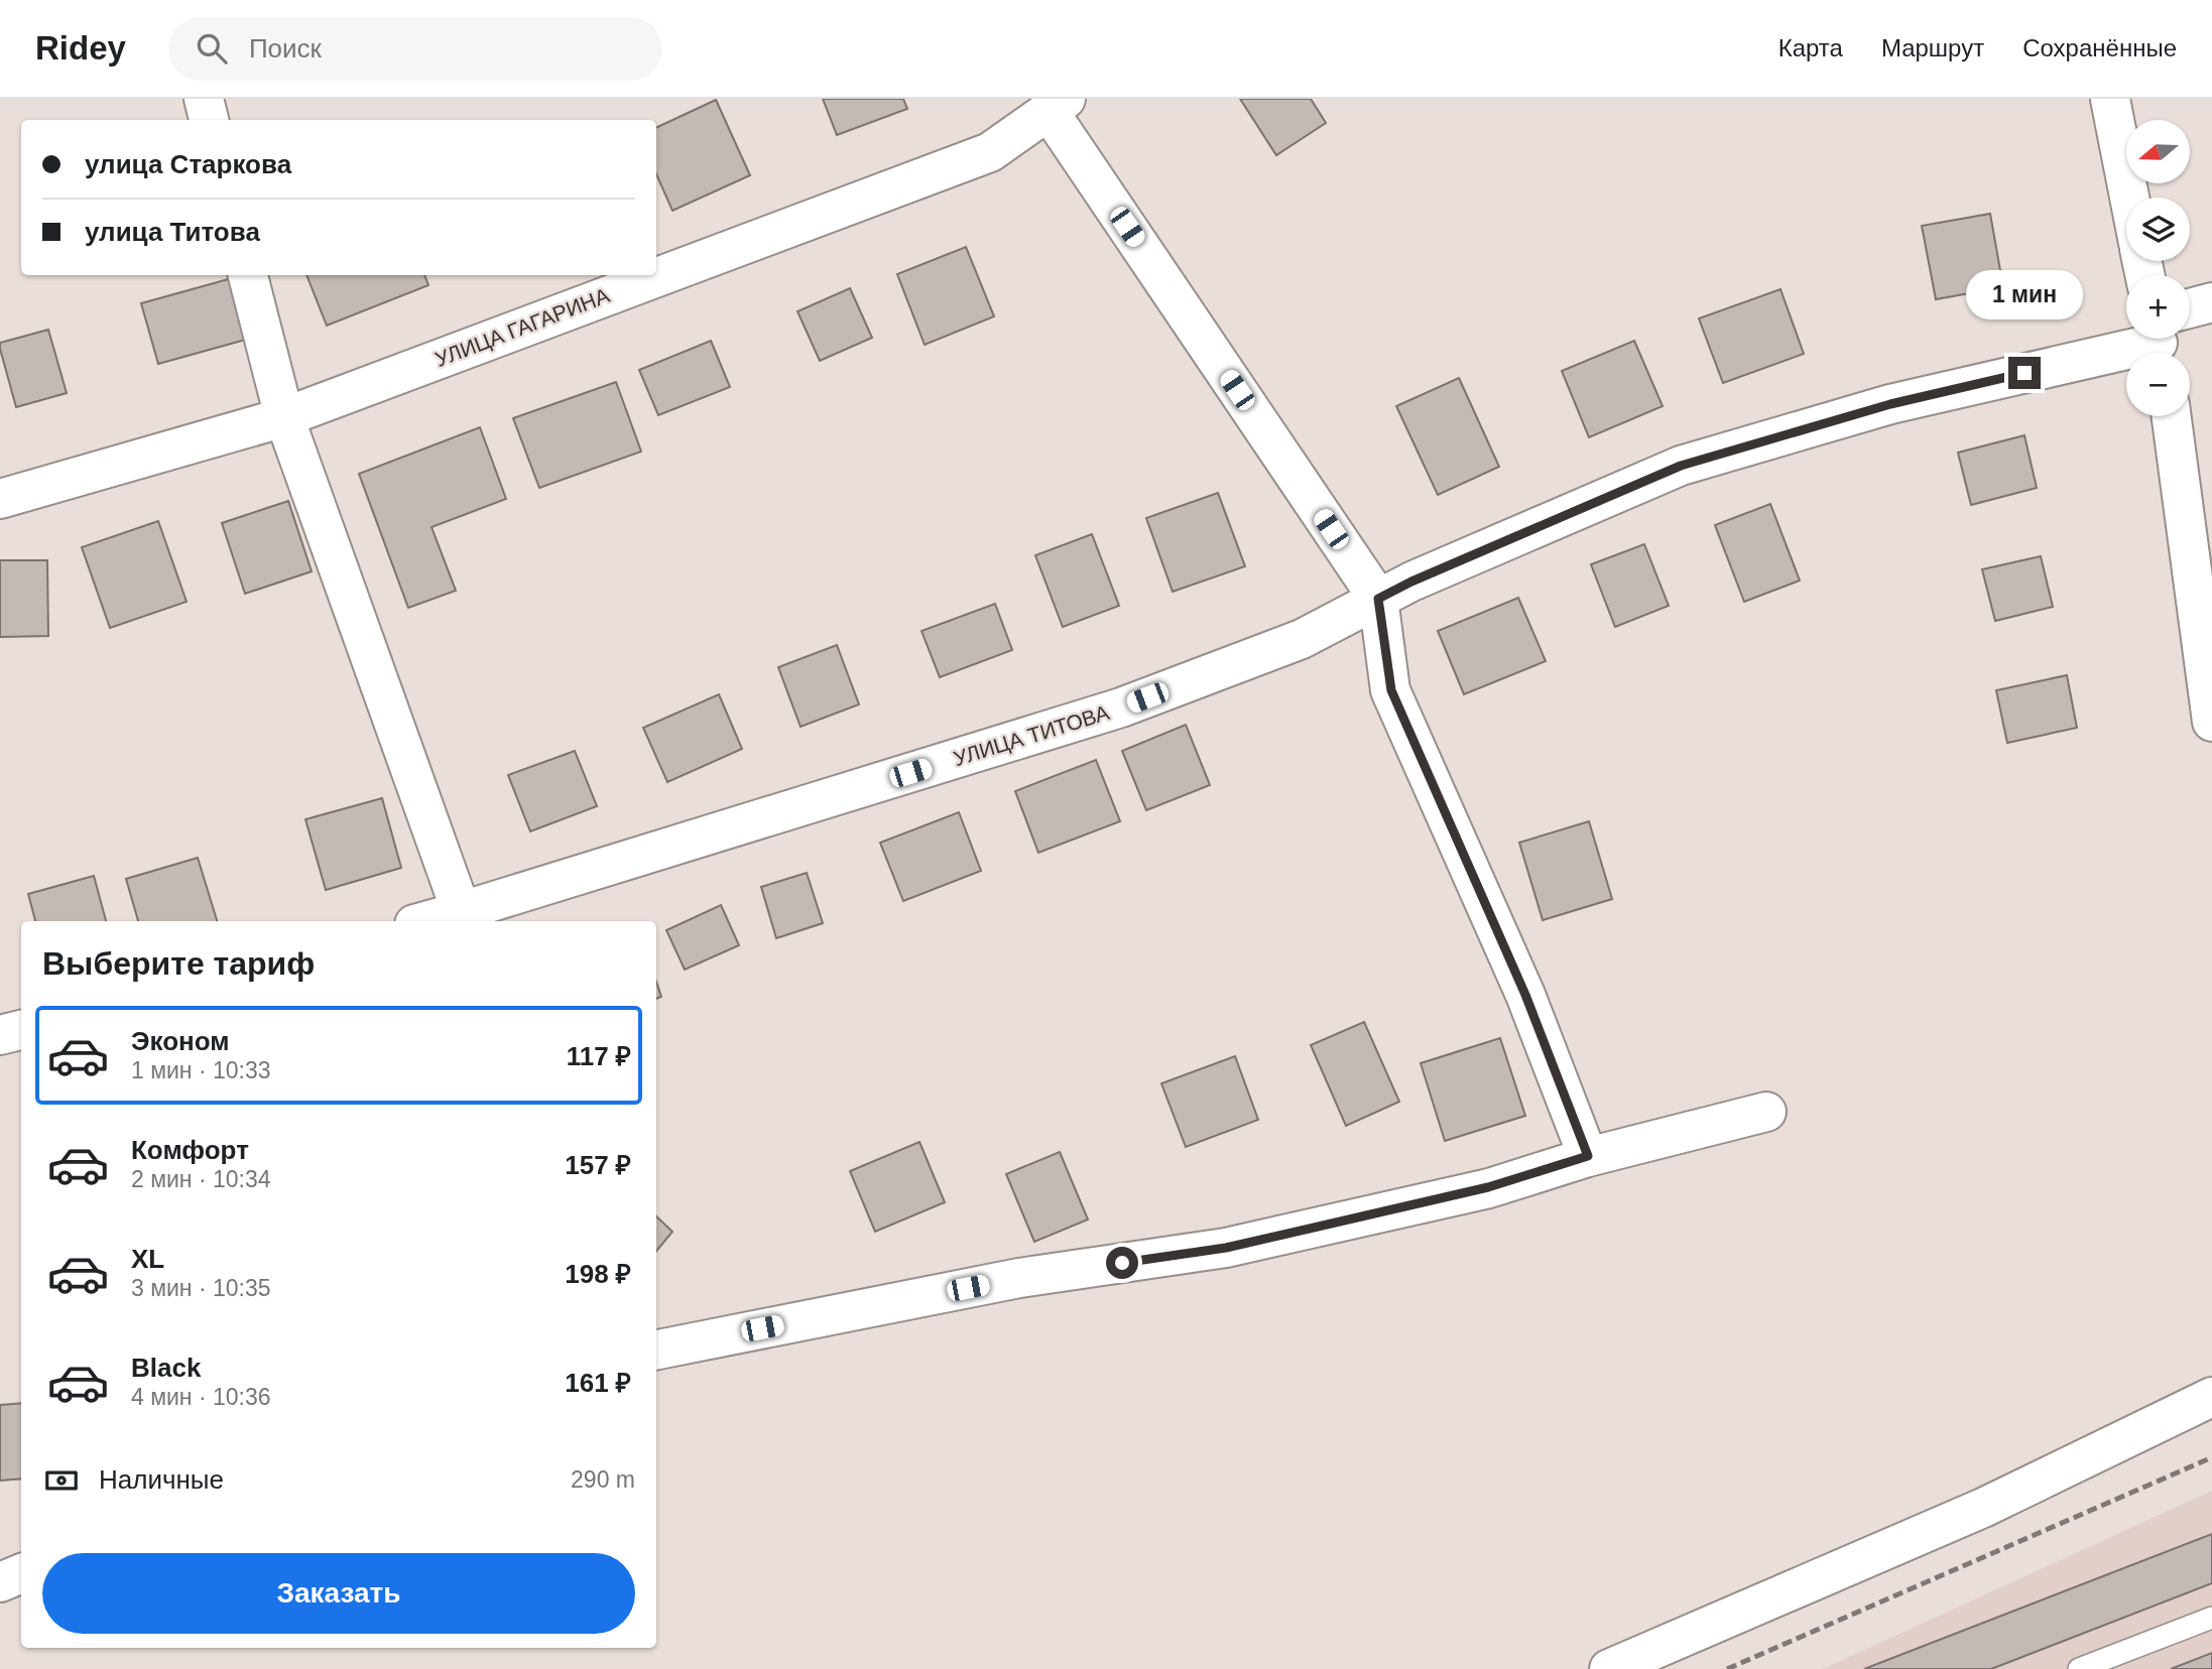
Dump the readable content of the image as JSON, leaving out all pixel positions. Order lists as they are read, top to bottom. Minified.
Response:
{"streets":{"street":["УЛИЦА ГАГАРИНА","УЛИЦА ТИТОВА"]},"north":"left","page":{"header":"Ridey","search":"Поиск","nav":["Карта","Маршрут","Сохранённые"],"map_buttons":["+","−"],"banner":["улица Старкова","улица Титова"],"bubble":"1 мин","heading":"Выберите тариф","list":[{"name":"Эконом","note":"1 мин · 10:33","value":"117 ₽"},{"name":"Комфорт","note":"2 мин · 10:34","value":"157 ₽"},{"name":"XL","note":"3 мин · 10:35","value":"198 ₽"},{"name":"Black","note":"4 мин · 10:36","value":"161 ₽"}],"pay":["Наличные","290 m"],"buttons":"Заказать"}}
